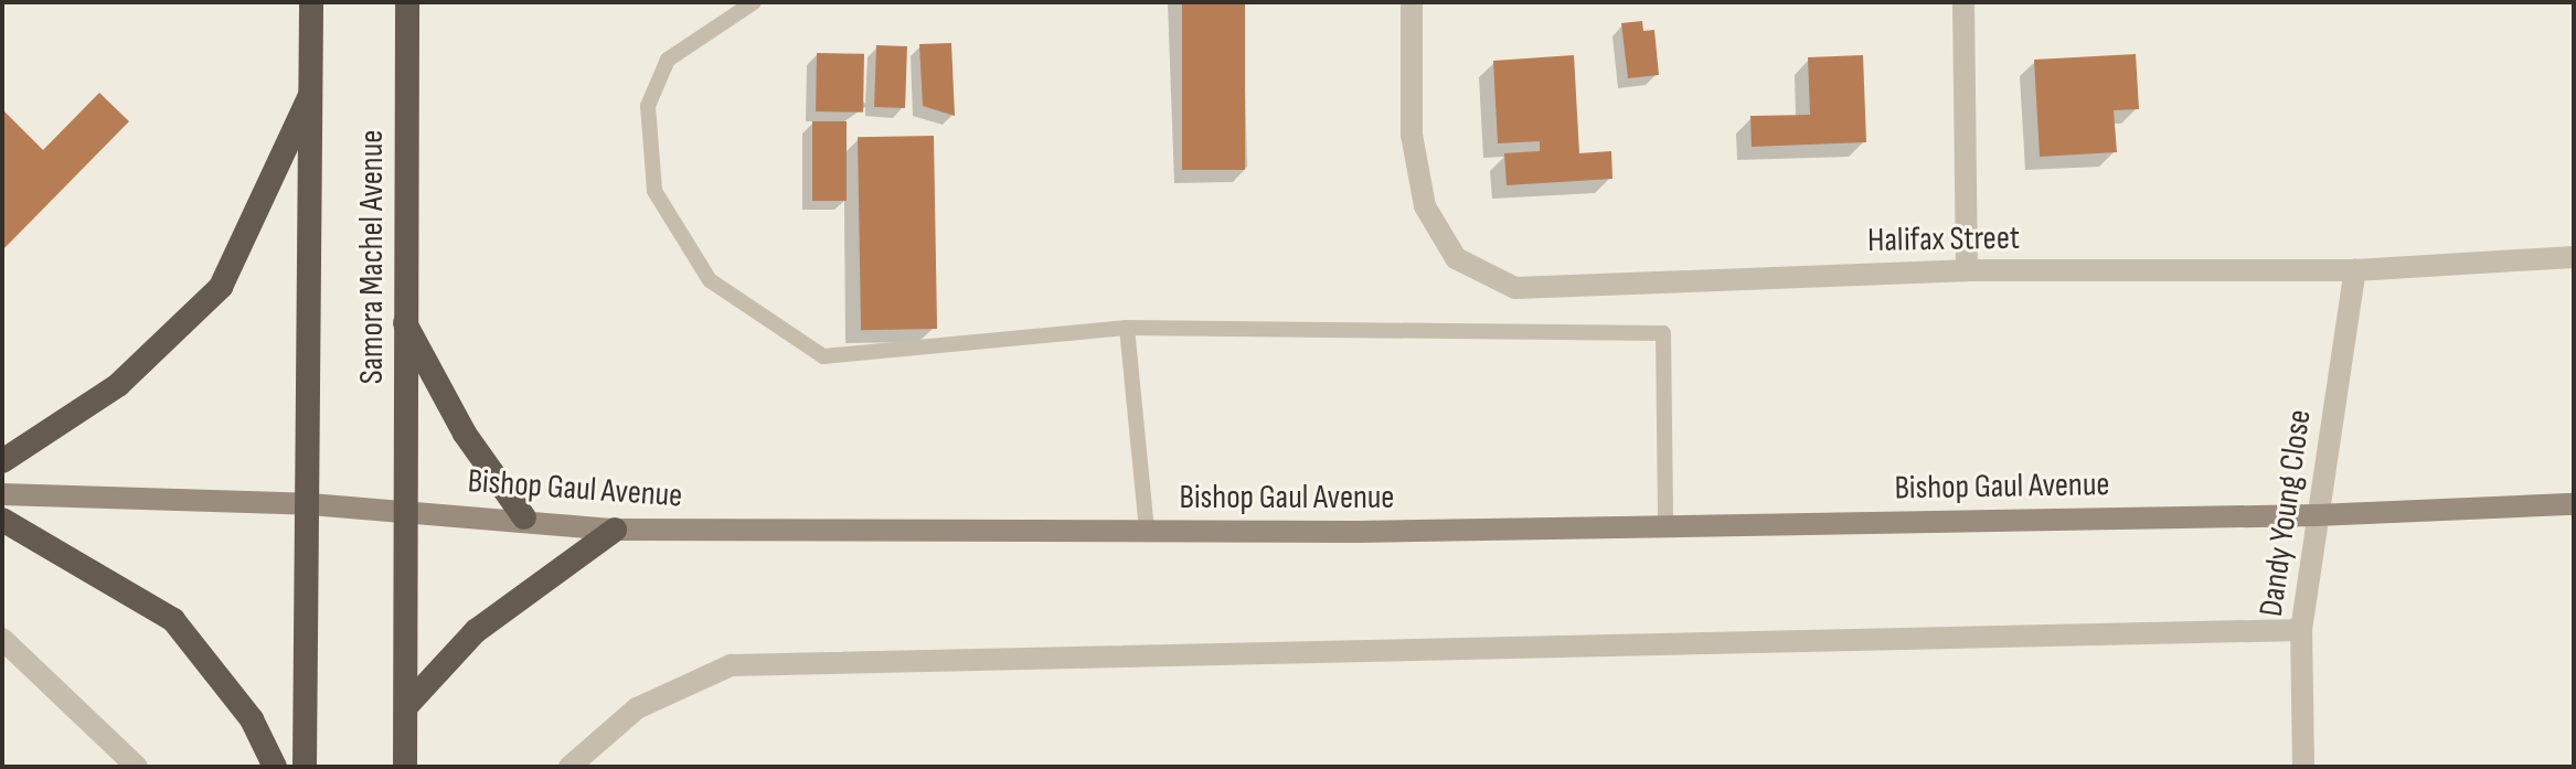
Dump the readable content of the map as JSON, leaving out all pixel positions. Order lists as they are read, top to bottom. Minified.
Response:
{"streets":{"highway":["Samora Machel Avenue"],"main road":["Bishop Gaul Avenue"],"street":["Halifax Street","Dandy Young Close"]},"crossings":[["Halifax Street","Dandy Young Close"],["Samora Machel Avenue","Bishop Gaul Avenue"],["Bishop Gaul Avenue","Dandy Young Close"]]}
